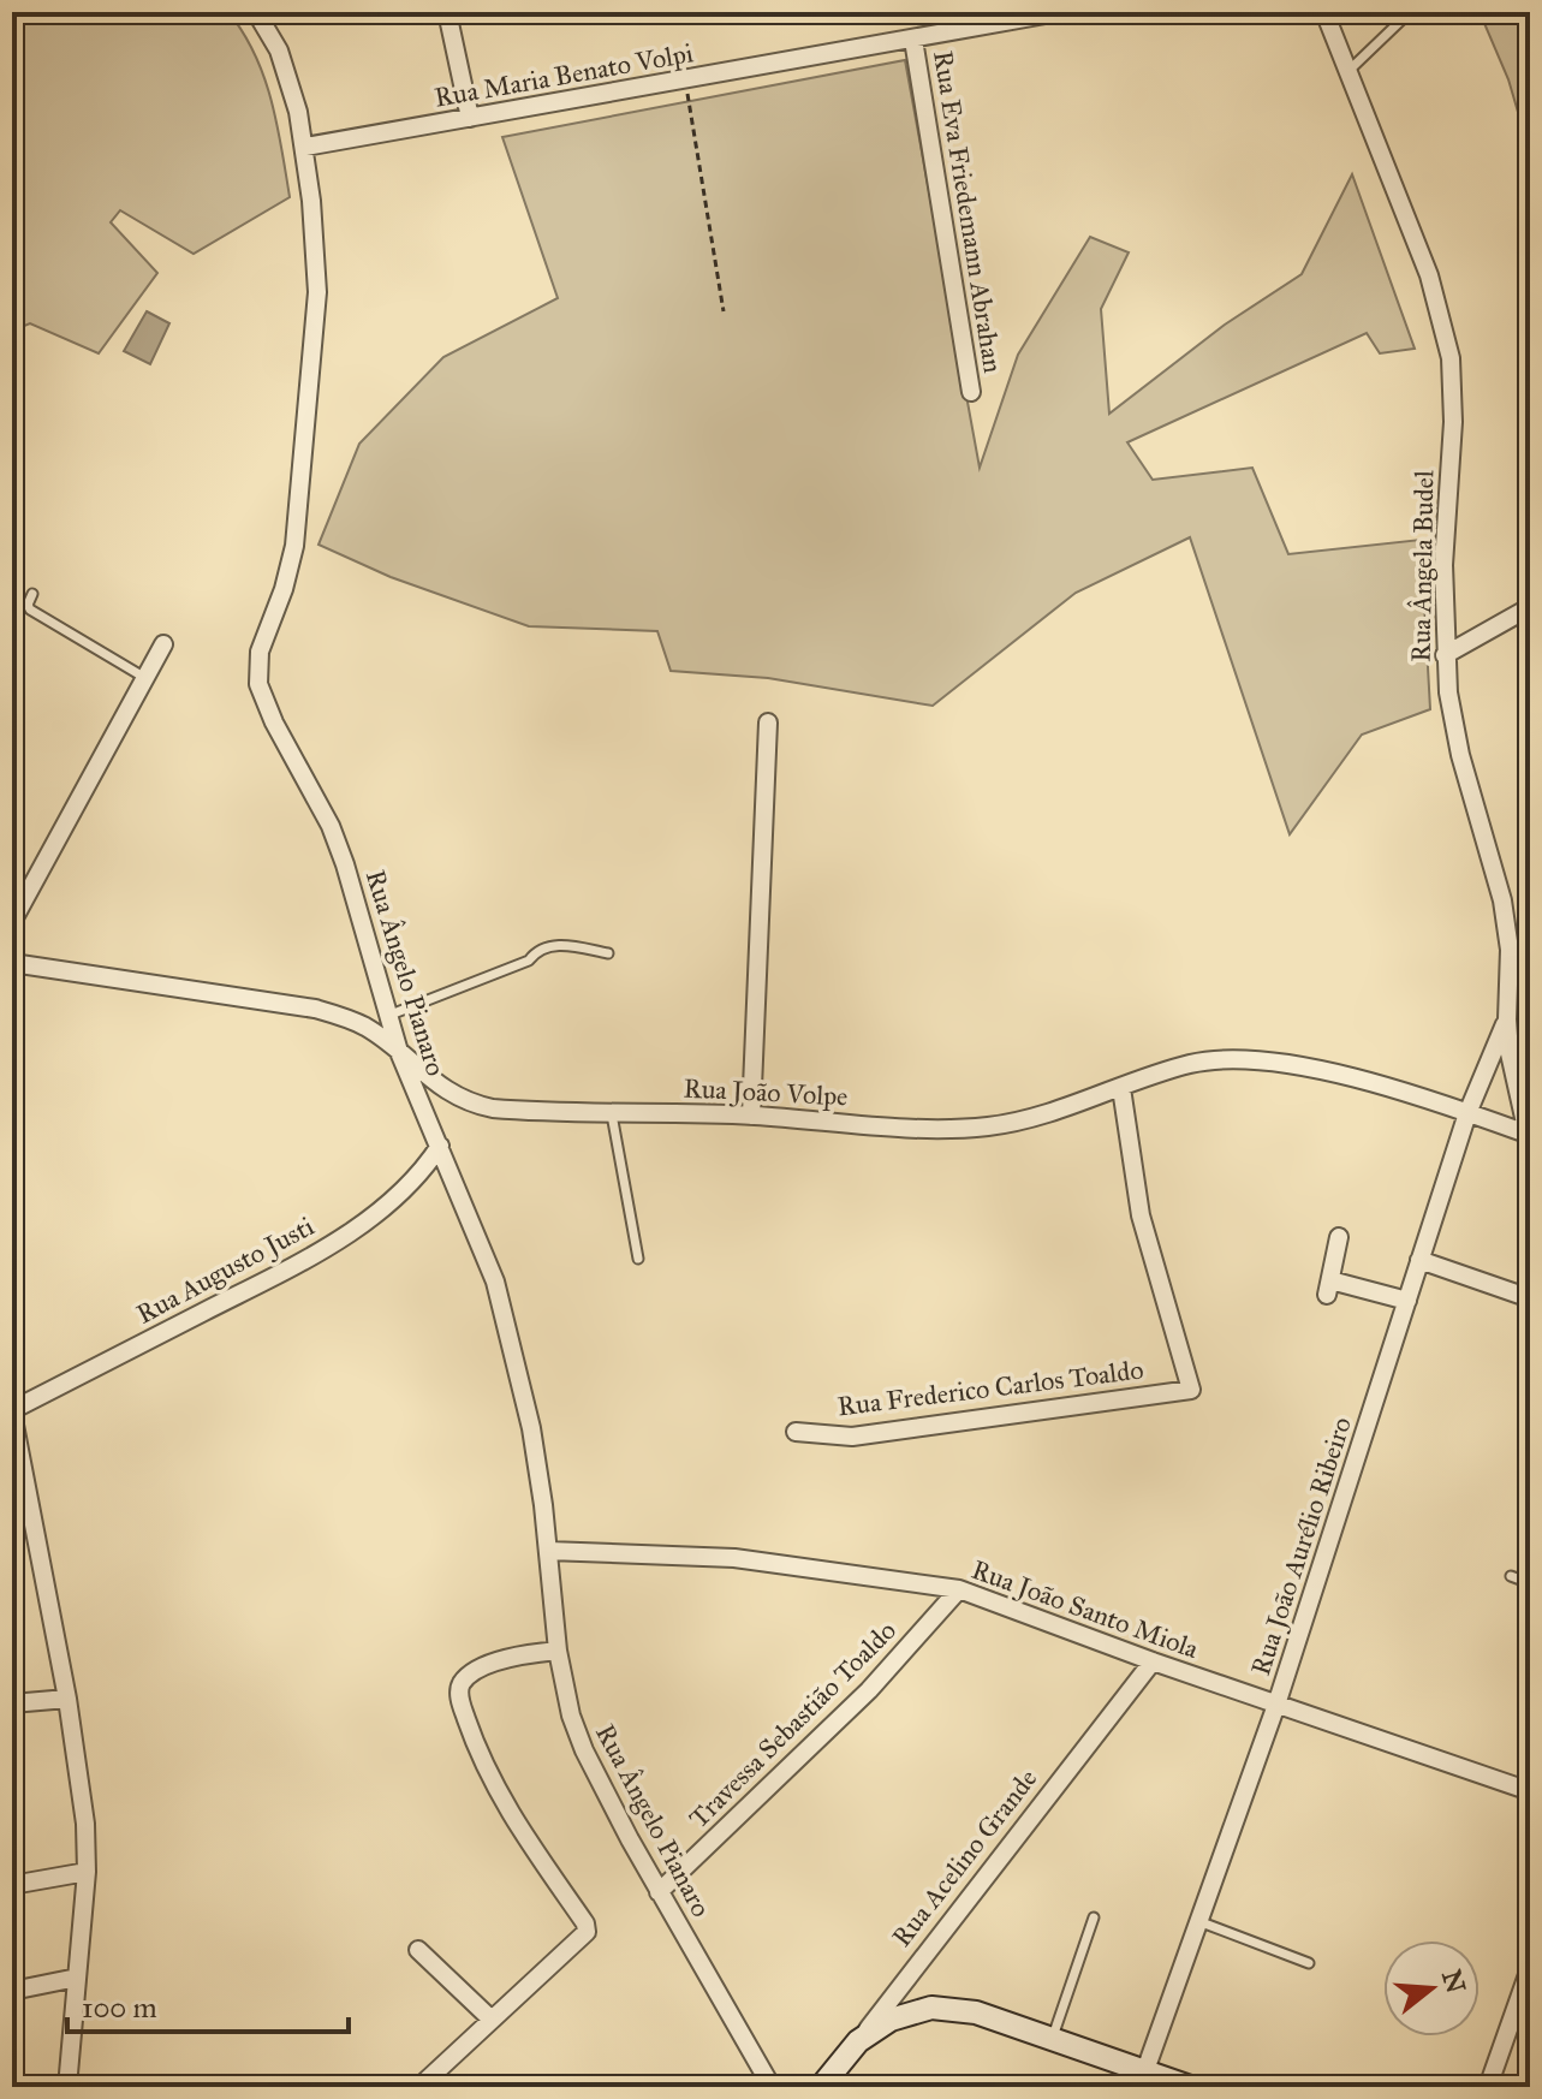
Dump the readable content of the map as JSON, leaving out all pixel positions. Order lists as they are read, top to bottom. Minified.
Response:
{"streets":{"street":["Rua Maria Benato Volpi","Rua Eva Friedemann Abrahan","Rua Ângela Budel","Rua Ângelo Pianaro","Rua João Volpe","Rua Augusto Justi","Rua Frederico Carlos Toaldo","Rua João Aurélio Ribeiro","Rua João Santo Miola","Travessa Sebastião Toaldo","Rua Acelino Grande"]},"crossings":[["Rua Maria Benato Volpi","Rua Eva Friedemann Abrahan"],["Rua Maria Benato Volpi","Rua Ângelo Pianaro"],["Rua Ângela Budel","Rua João Volpe"],["Rua Ângela Budel","Rua João Aurélio Ribeiro"],["Rua Ângelo Pianaro","Rua João Volpe"],["Rua Ângelo Pianaro","Rua Augusto Justi"],["Rua Ângelo Pianaro","Rua João Santo Miola"],["Rua Ângelo Pianaro","Travessa Sebastião Toaldo"],["Rua João Volpe","Rua Frederico Carlos Toaldo"],["Rua João Volpe","Rua João Aurélio Ribeiro"],["Rua João Aurélio Ribeiro","Rua João Santo Miola"],["Rua João Santo Miola","Travessa Sebastião Toaldo"],["Rua João Santo Miola","Rua Acelino Grande"]],"scale_bar":"100 m","north":"right"}
